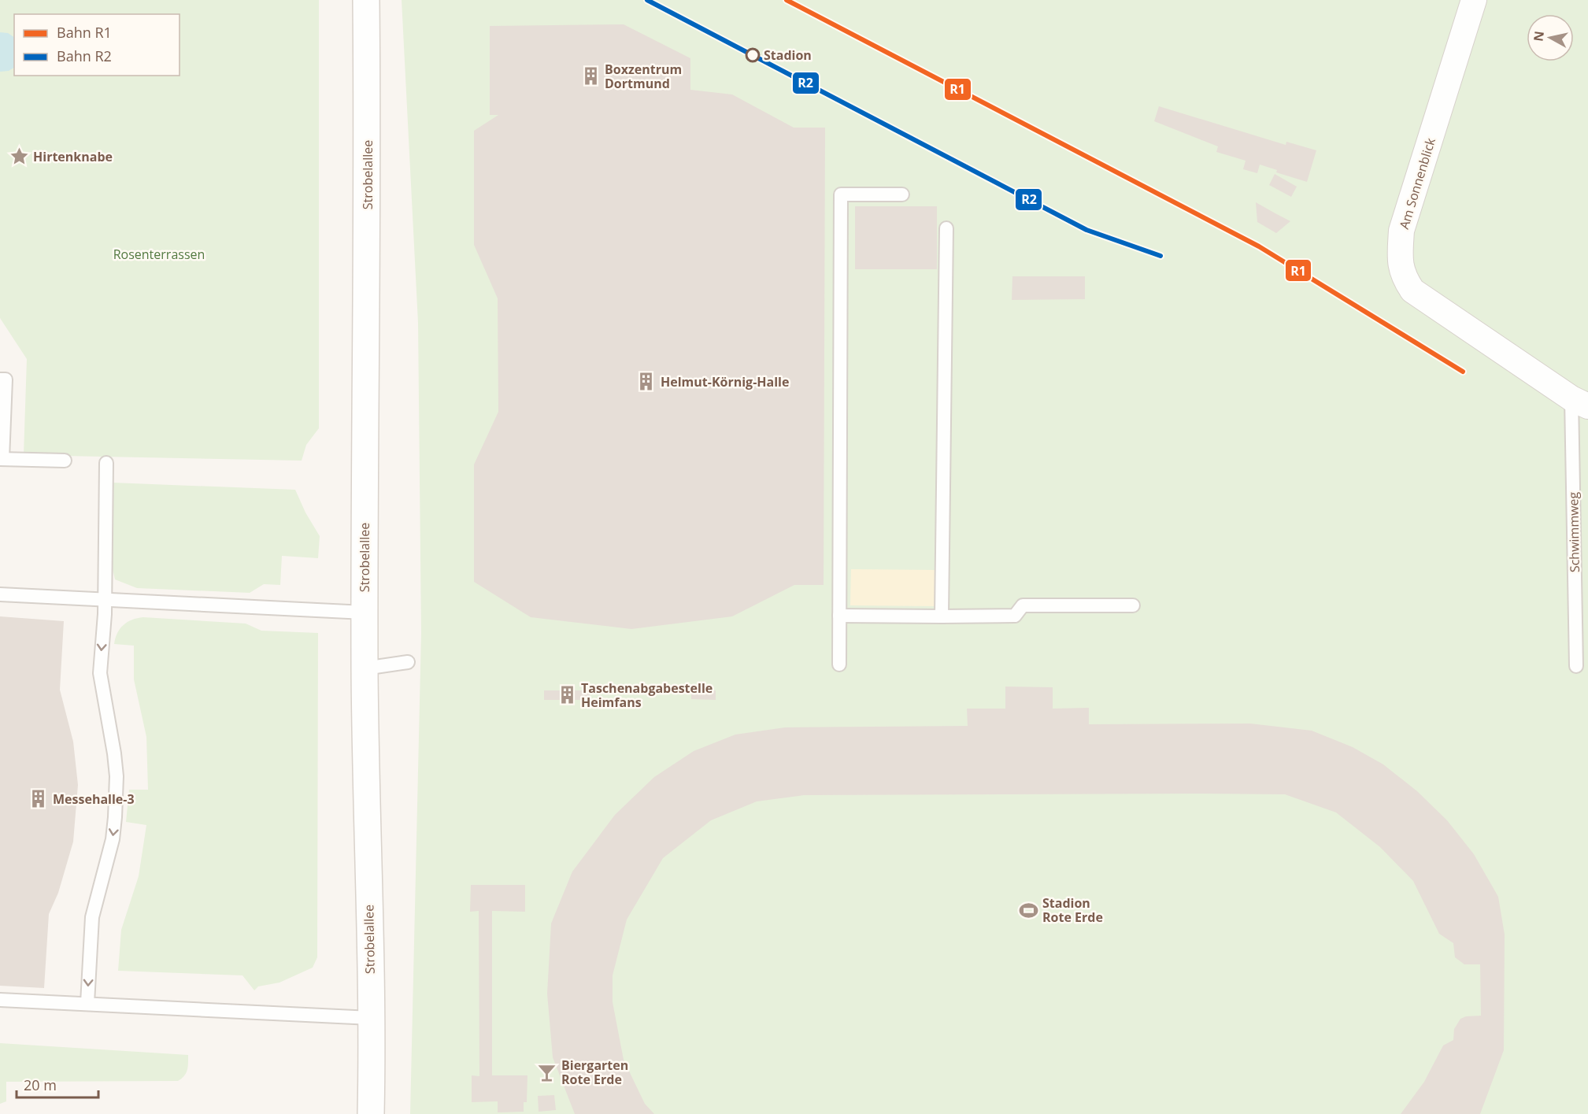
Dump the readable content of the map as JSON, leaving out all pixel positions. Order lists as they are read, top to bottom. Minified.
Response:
{"streets":{"street":["Strobelallee","Am Sonnenblick"],"lane":["Schwimmweg"]},"crossings":[["Am Sonnenblick","Schwimmweg"]],"parks":["Rosenterrassen"],"places":{"other":["Stadion"],"building":["Boxzentrum Dortmund","Helmut-Körnig-Halle","Taschenabgabestelle Heimfans","Messehalle-3"],"place":["Hirtenknabe"],"sports":["Stadion Rote Erde"],"bar":["Biergarten Rote Erde"]},"lines":["rail line R1","rail line R2"],"legend":["Bahn R1","Bahn R2"],"scale_bar":"20 m","north":"left"}
